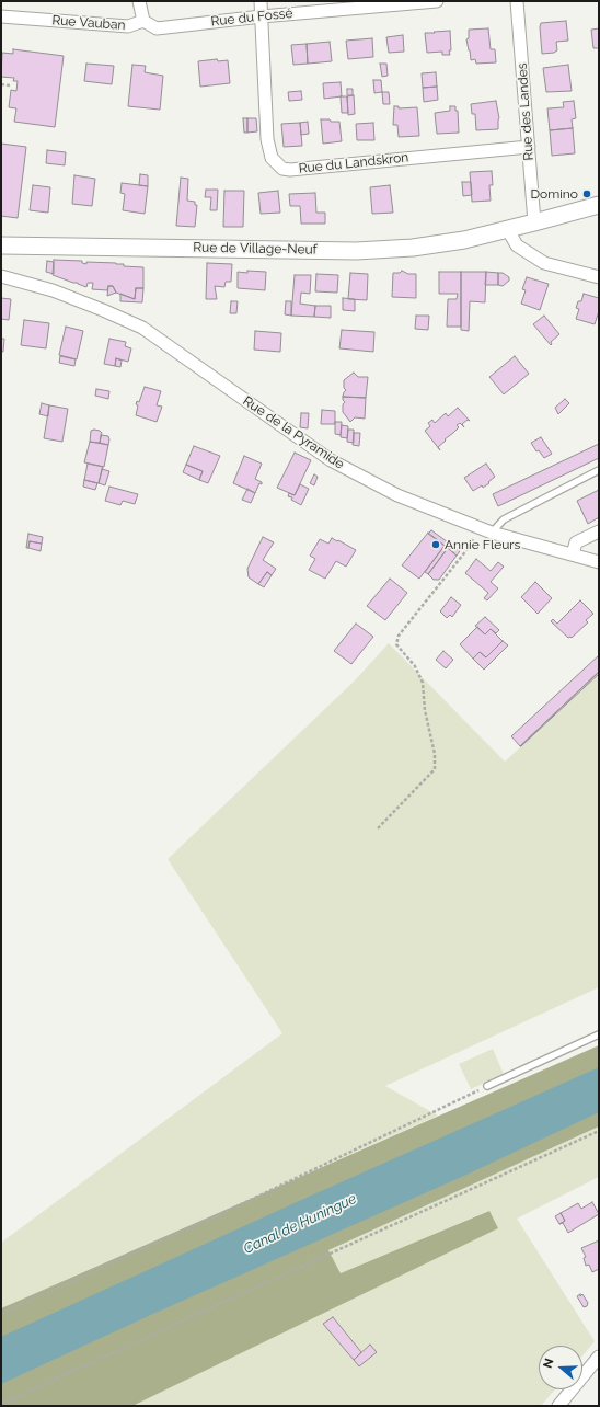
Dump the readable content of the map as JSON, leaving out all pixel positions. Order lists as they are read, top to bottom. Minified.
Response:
{"streets":{"street":["Rue du Fossé","Rue Vauban","Rue des Landes","Rue du Landskron","Rue de Village-Neuf","Rue de la Pyramide"]},"crossings":[["Rue du Fossé","Rue Vauban"],["Rue du Fossé","Rue du Landskron"],["Rue des Landes","Rue du Landskron"],["Rue des Landes","Rue de Village-Neuf"]],"water":["Canal de Huningue"],"places":["Domino","Annie Fleurs"],"north":"left"}
